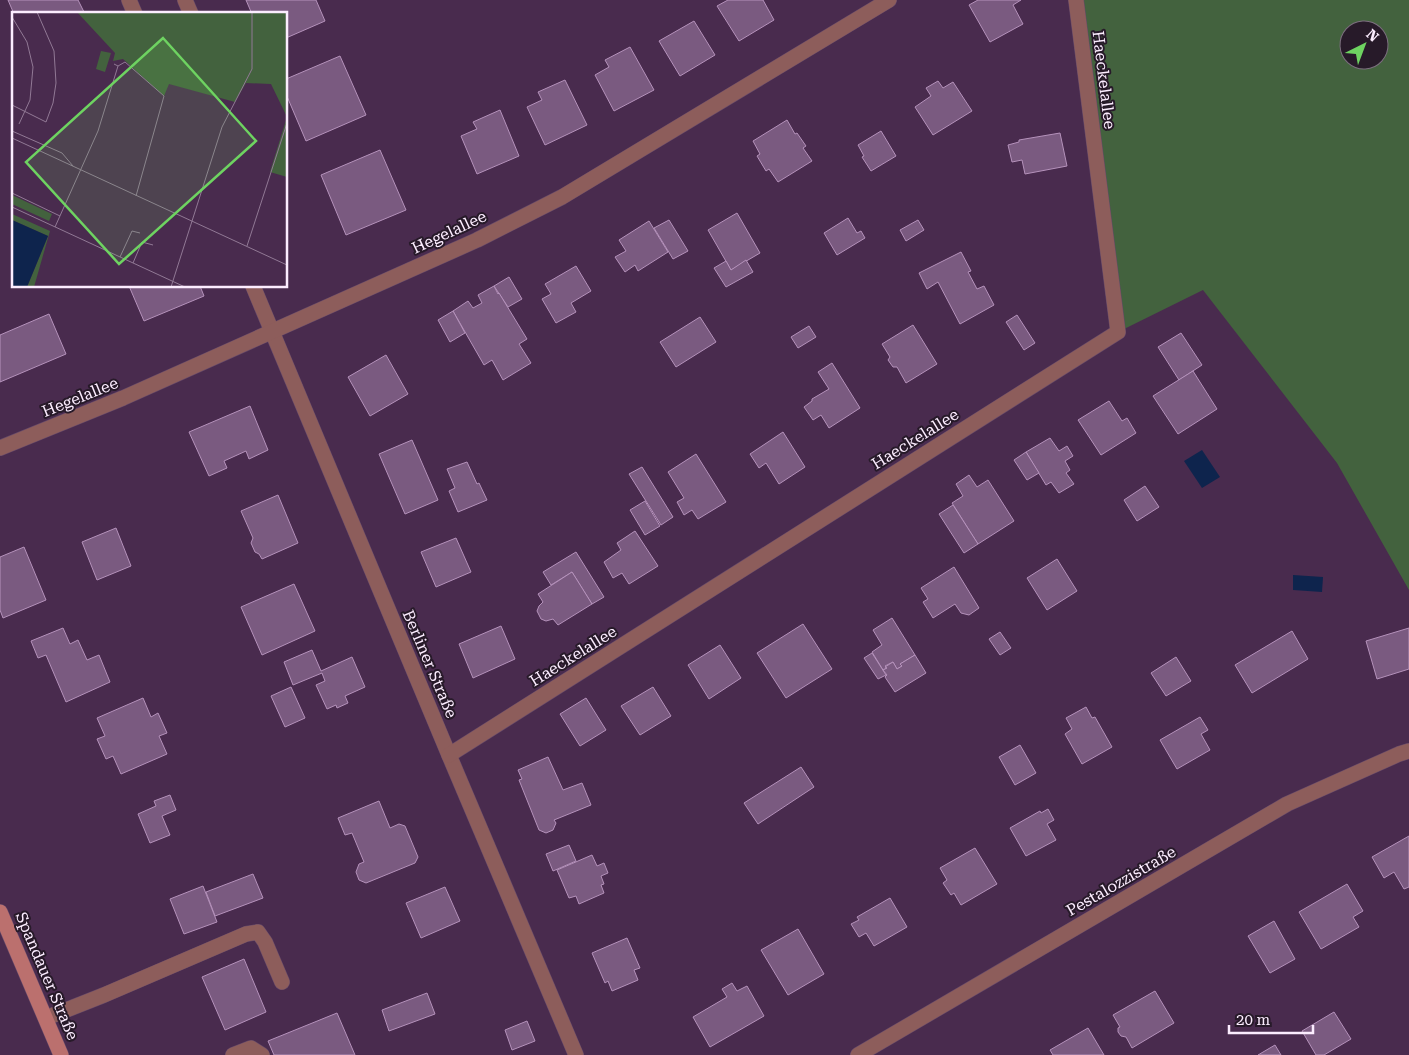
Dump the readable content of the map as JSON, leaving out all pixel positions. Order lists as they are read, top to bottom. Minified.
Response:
{"streets":{"main road":["Spandauer Straße"],"street":["Haeckelallee","Hegelallee","Berliner Straße","Pestalozzistraße"]},"crossings":[["Haeckelallee","Berliner Straße"],["Hegelallee","Berliner Straße"]],"scale_bar":"20 m","north":"top right"}
